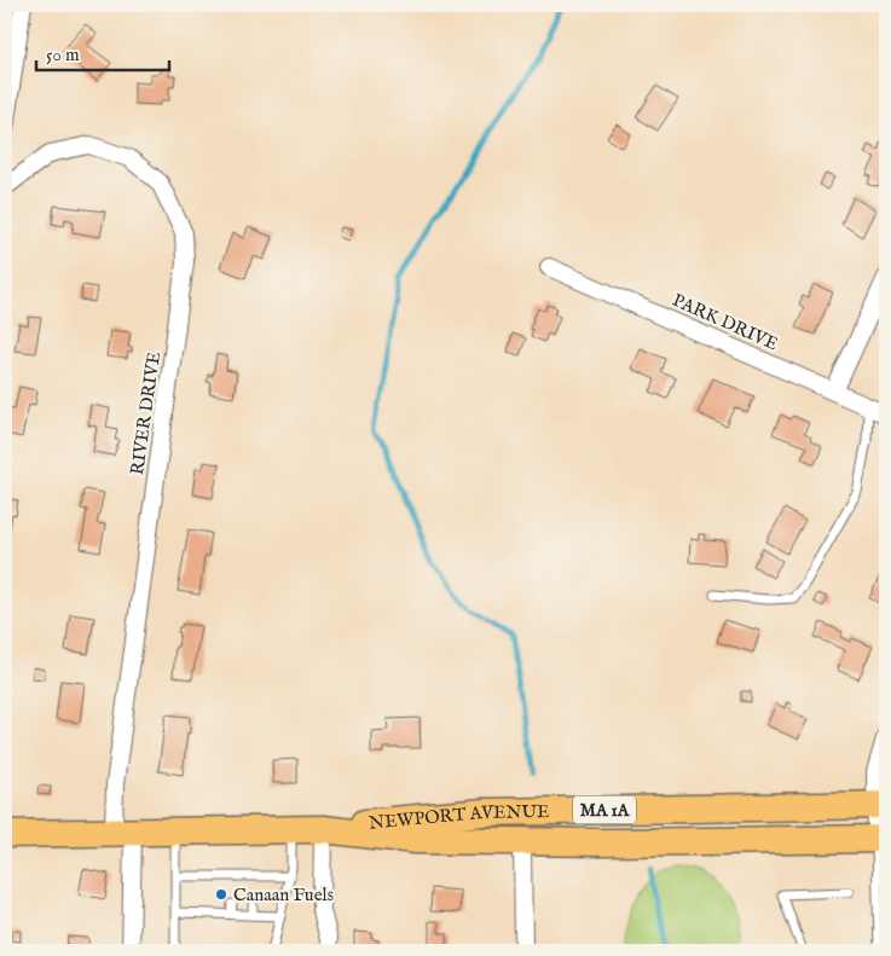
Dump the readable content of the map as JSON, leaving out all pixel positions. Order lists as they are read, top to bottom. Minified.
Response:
{"streets":{"main road":["MA 1A","NEWPORT AVENUE"],"street":["PARK DRIVE","RIVER DRIVE"]},"crossings":[["RIVER DRIVE","NEWPORT AVENUE"]],"places":["Canaan Fuels"],"scale_bar":"50 m"}
